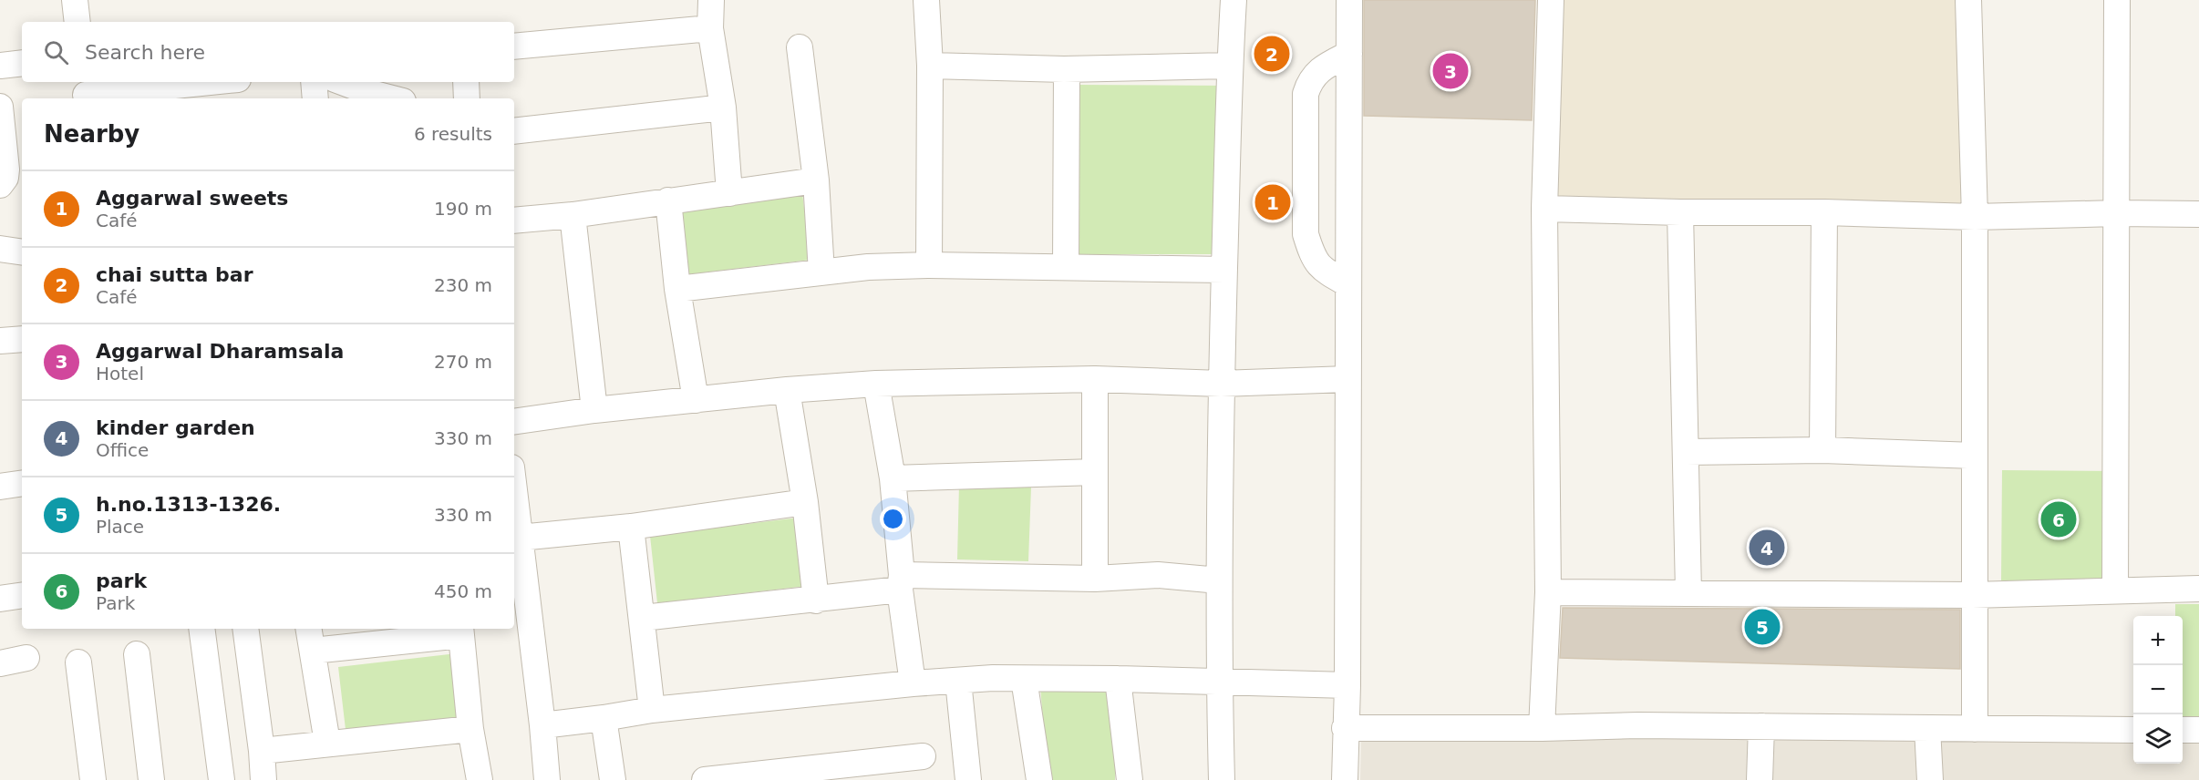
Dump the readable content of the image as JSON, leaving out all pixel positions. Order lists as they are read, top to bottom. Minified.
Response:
{"page":{"search":"Search here","pins":["2","3","1","6","4","5"],"heading":["Nearby","6 results"],"list":[{"mark":"1","name":"Aggarwal sweets","note":"Café","value":"190 m"},{"mark":"2","name":"chai sutta bar","note":"Café","value":"230 m"},{"mark":"3","name":"Aggarwal Dharamsala","note":"Hotel","value":"270 m"},{"mark":"4","name":"kinder garden","note":"Office","value":"330 m"},{"mark":"5","name":"h.no.1313-1326.","note":"Place","value":"330 m"},{"mark":"6","name":"park","note":"Park","value":"450 m"}],"map_buttons":["+","−"]}}
